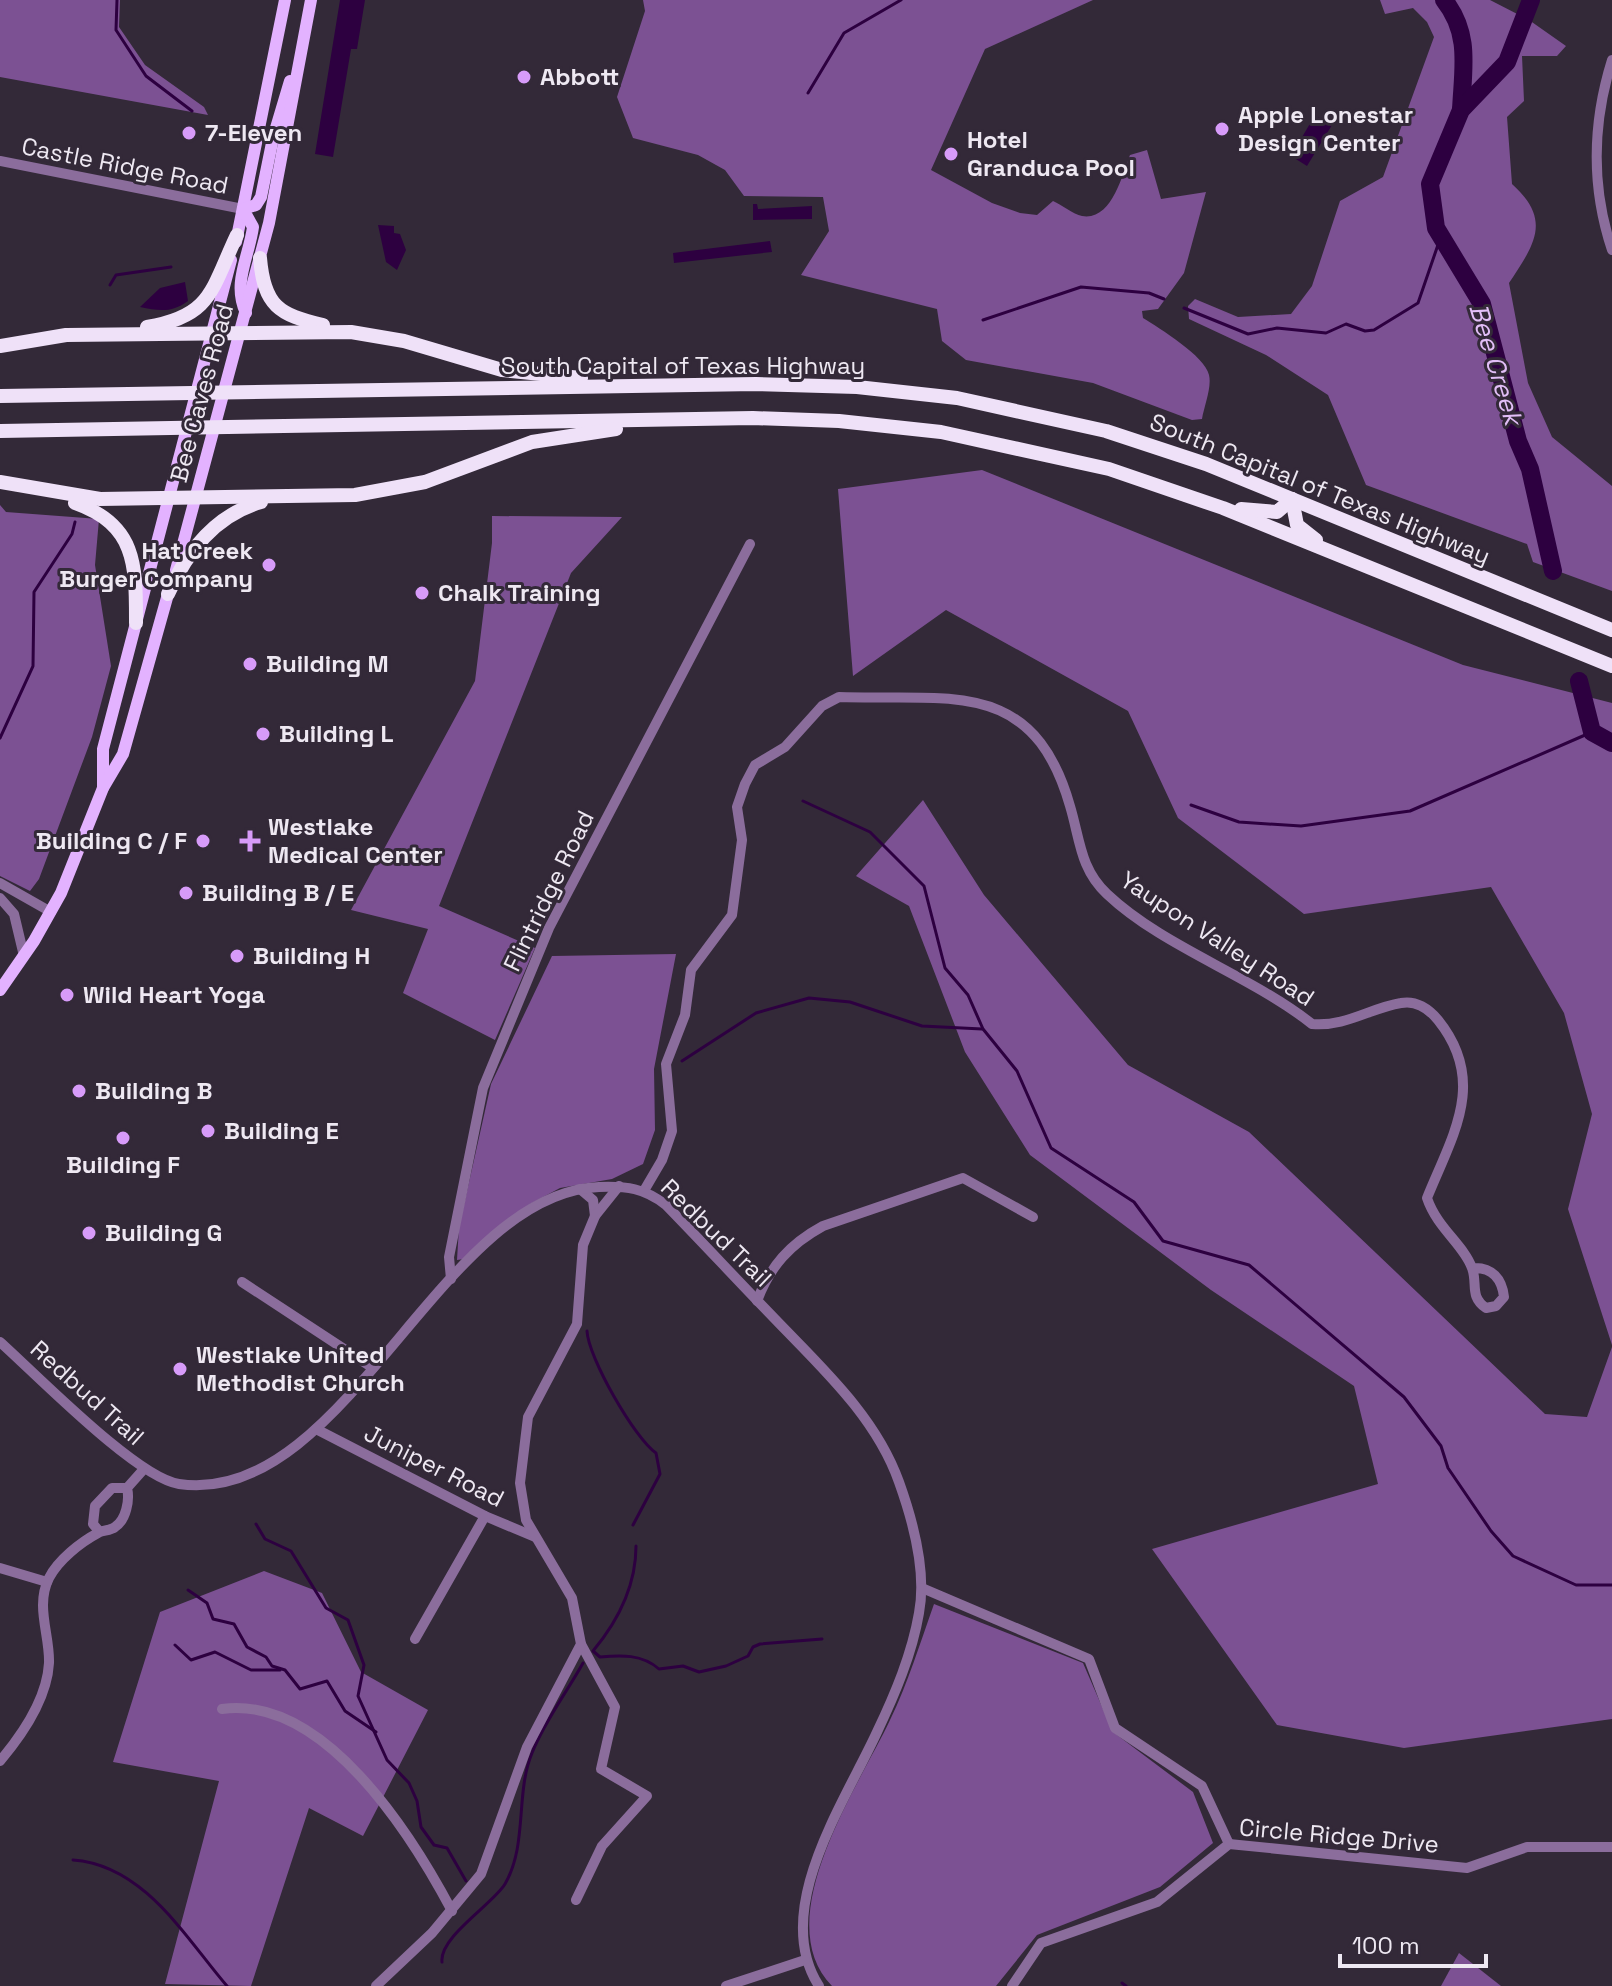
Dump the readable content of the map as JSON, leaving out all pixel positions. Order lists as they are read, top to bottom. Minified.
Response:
{"streets":{"highway":["South Capital of Texas Highway"],"main road":["Bee Caves Road"],"street":["Castle Ridge Road","Flintridge Road","Yaupon Valley Road","Redbud Trail","Juniper Road","Circle Ridge Drive"]},"crossings":[["Castle Ridge Road","Bee Caves Road"],["Flintridge Road","Redbud Trail"],["Yaupon Valley Road","Redbud Trail"],["Redbud Trail","Juniper Road"]],"water":["Bee Creek"],"places":{"other":["Abbott","Apple Lonestar Design Center","7-Eleven","Hotel Granduca Pool","Hat Creek Burger Company","Chalk Training","Building M","Building L","Building C / F","Building B / E","Building H","Wild Heart Yoga","Building B","Building E","Building F","Building G","Westlake United Methodist Church"],"health":["Westlake Medical Center"]},"scale_bar":"100 m"}
